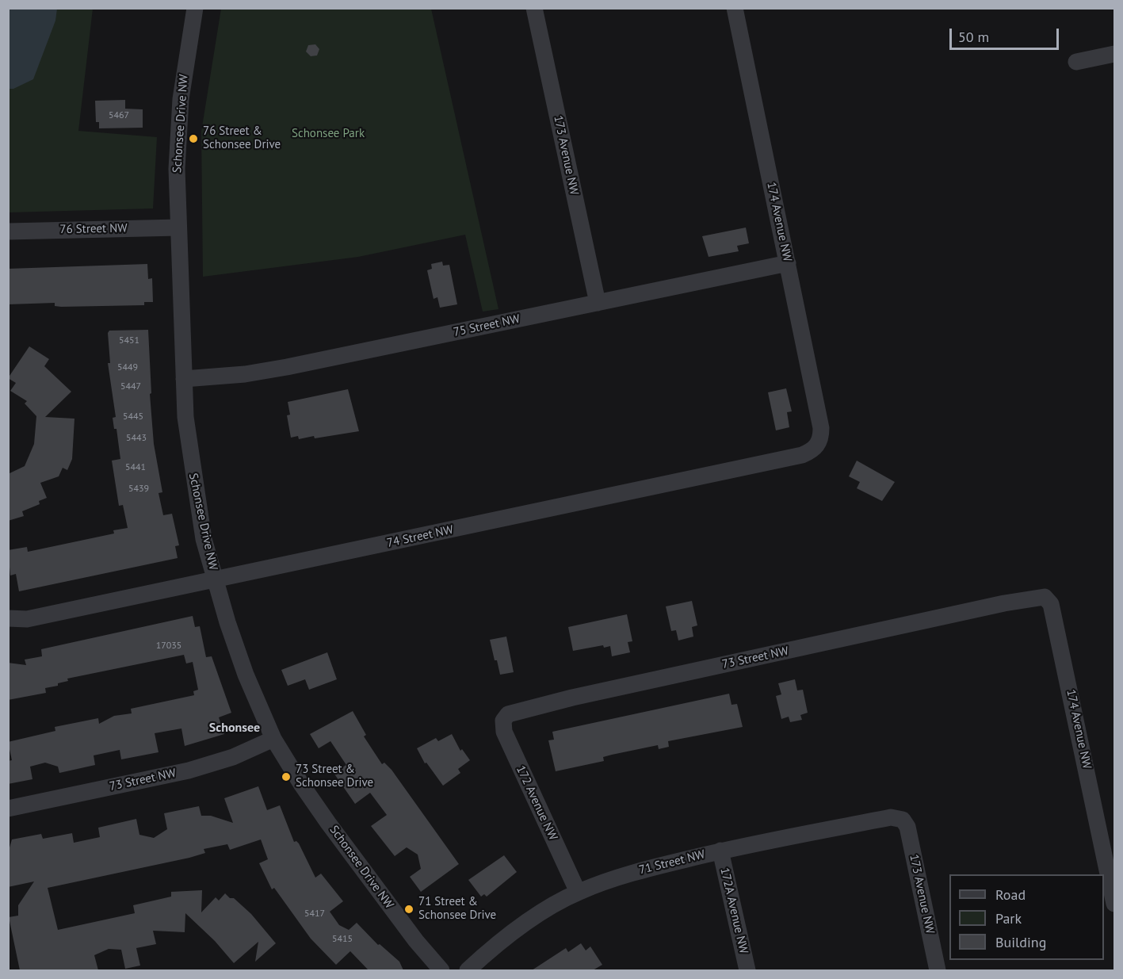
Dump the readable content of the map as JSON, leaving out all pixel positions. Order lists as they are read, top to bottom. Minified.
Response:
{"streets":{"street":["Schonsee Drive NW","173 Avenue NW","174 Avenue NW","76 Street NW","75 Street NW","74 Street NW","73 Street NW","172 Avenue NW","71 Street NW","172A Avenue NW"]},"crossings":[["Schonsee Drive NW","76 Street NW"],["Schonsee Drive NW","75 Street NW"],["Schonsee Drive NW","74 Street NW"],["Schonsee Drive NW","73 Street NW"],["173 Avenue NW","75 Street NW"],["173 Avenue NW","71 Street NW"],["174 Avenue NW","75 Street NW"],["174 Avenue NW","74 Street NW"],["174 Avenue NW","73 Street NW"],["73 Street NW","172 Avenue NW"],["172 Avenue NW","71 Street NW"],["71 Street NW","172A Avenue NW"]],"districts":["Schonsee"],"parks":["Schonsee Park"],"places":["76 Street & Schonsee Drive","73 Street & Schonsee Drive","71 Street & Schonsee Drive"],"house_numbers":["5467","5451","5449","5447","5445","5443","5441","5439","17035","5417","5415"],"legend":["Road","Park","Building"],"scale_bar":"50 m"}
